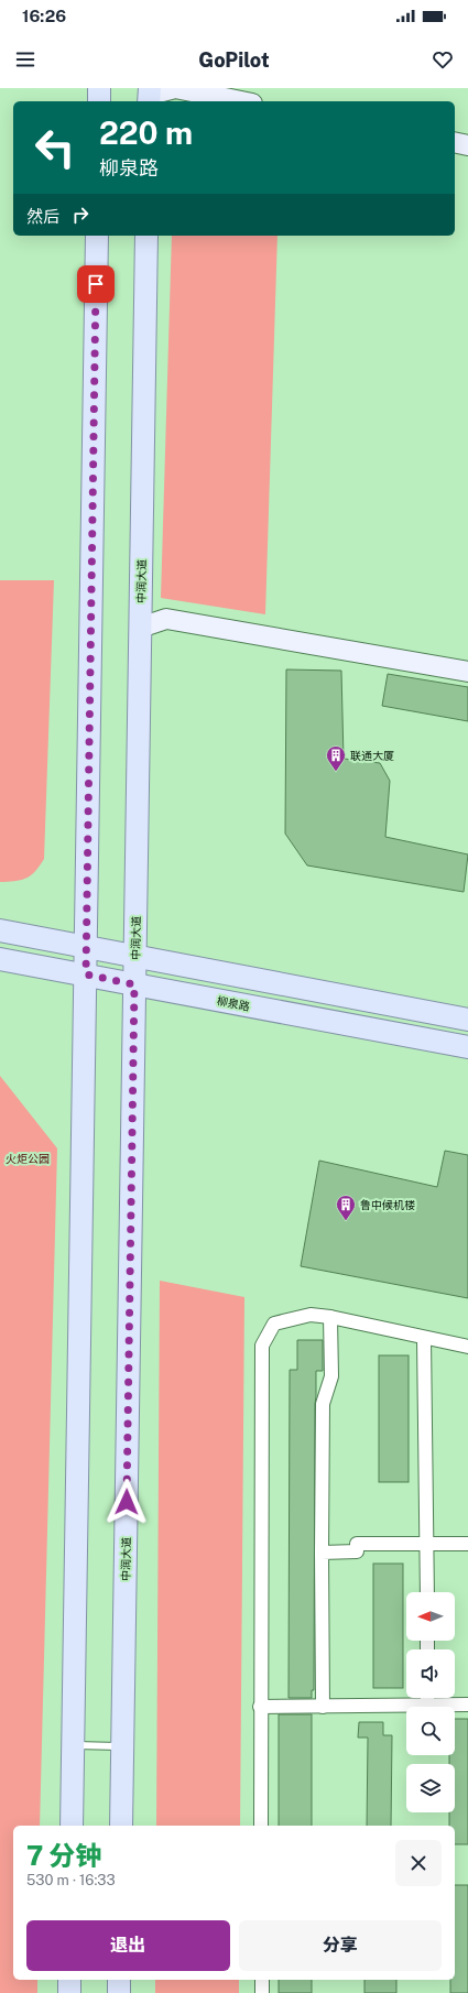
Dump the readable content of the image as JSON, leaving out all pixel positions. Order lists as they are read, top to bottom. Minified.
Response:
{"streets":{"main road":["中润大道","柳泉路"]},"crossings":[["中润大道","柳泉路"]],"parks":["火炬公园"],"places":{"building":["联通大厦","鲁中候机楼"]},"north":"left","page":{"status":"16:26","header":"GoPilot","turn":["220 m","柳泉路"],"then":"然后","heading":["7 分钟","530 m · 16:33"],"buttons":["退出","分享"]}}
